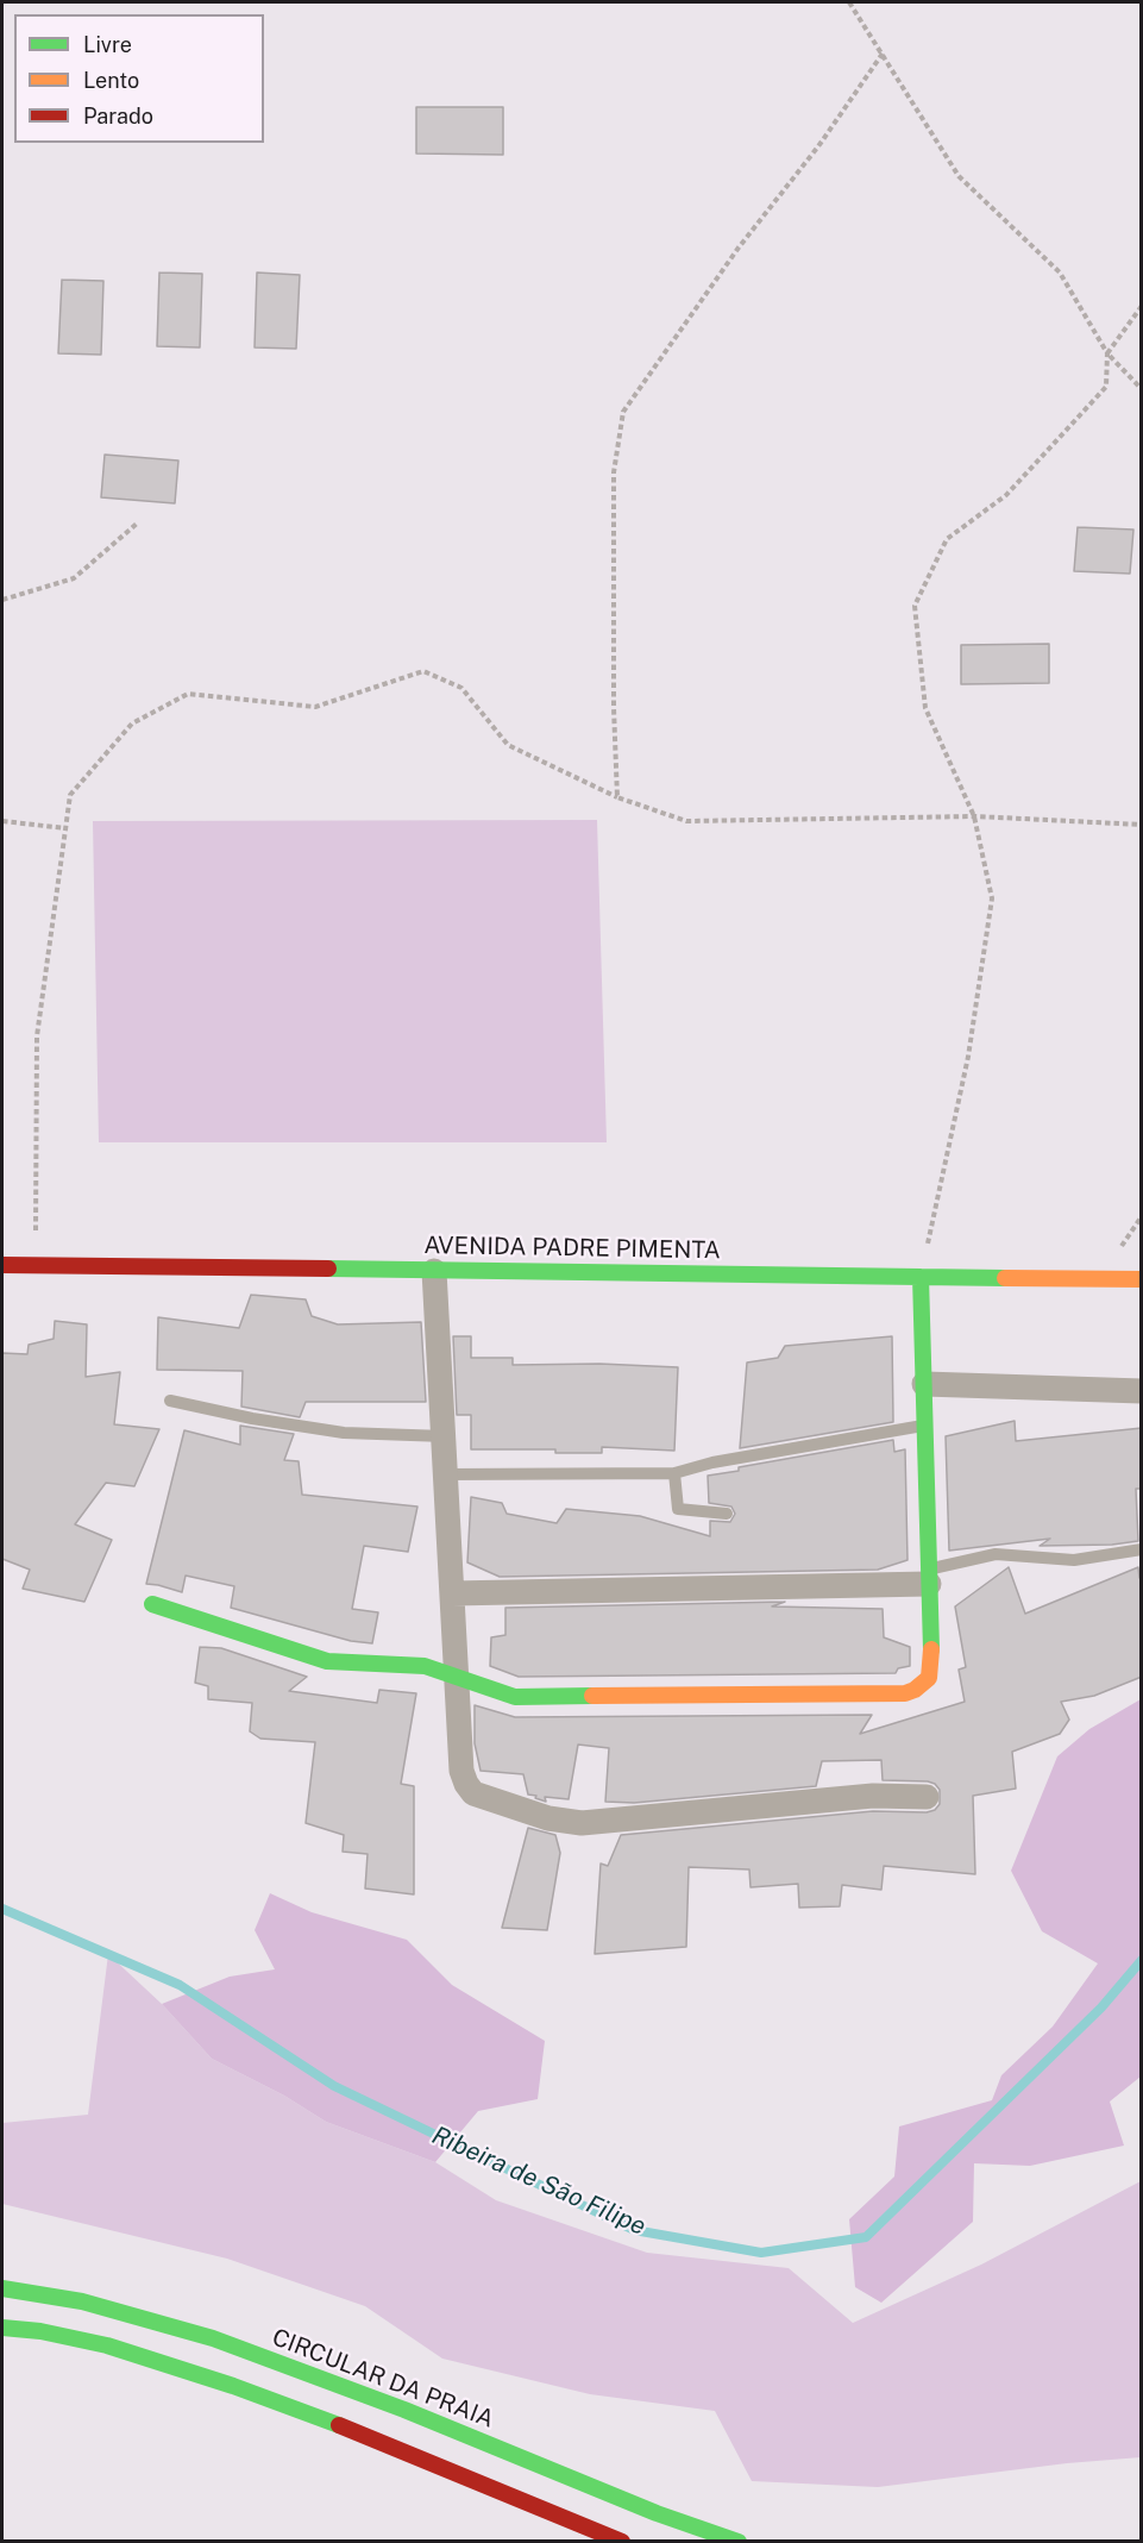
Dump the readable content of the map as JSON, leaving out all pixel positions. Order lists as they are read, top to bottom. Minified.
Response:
{"streets":{"main road":["AVENIDA PADRE PIMENTA","CIRCULAR DA PRAIA"]},"water":["Ribeira de São Filipe"],"legend":["Livre","Lento","Parado"]}
